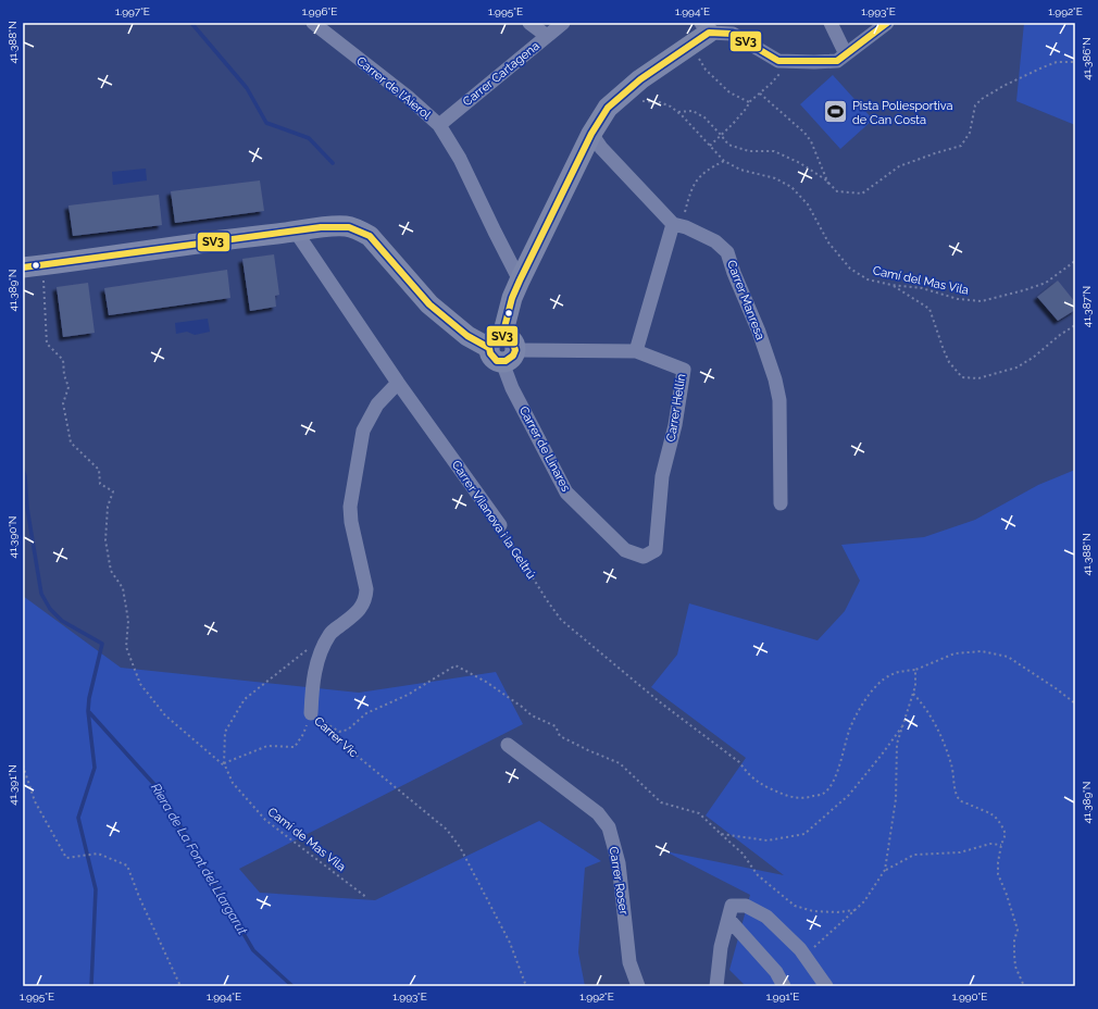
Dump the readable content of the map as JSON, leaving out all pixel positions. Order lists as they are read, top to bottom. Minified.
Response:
{"streets":{"street":["Carrer Cartagena","Carrer de l'Aierol","Carrer Manresa","Carrer Hellín","Carrer de Linares","Carrer Vilanova i la Geltrú","Carrer Vic","Carrer Roser"],"path":["Camí del Mas Vila","Camí de Mas Vila"]},"crossings":[["Carrer Cartagena","Carrer de l'Aierol"],["Carrer Hellín","Carrer de Linares"],["Carrer Vilanova i la Geltrú","Carrer Vic"],["Carrer Vic","Camí de Mas Vila"]],"water":["Riera de La Font del Llargarut"],"places":{"sports":["Pista Poliesportiva de Can Costa"]},"lines":["transit line SV3"],"coordinates":["1.997°E","1.996°E","1.995°E","1.994°E","1.993°E","1.992°E","41.388°N","41.386°N","41.389°N","41.387°N","41.390°N","41.391°N","1.991°E","1.990°E"]}
